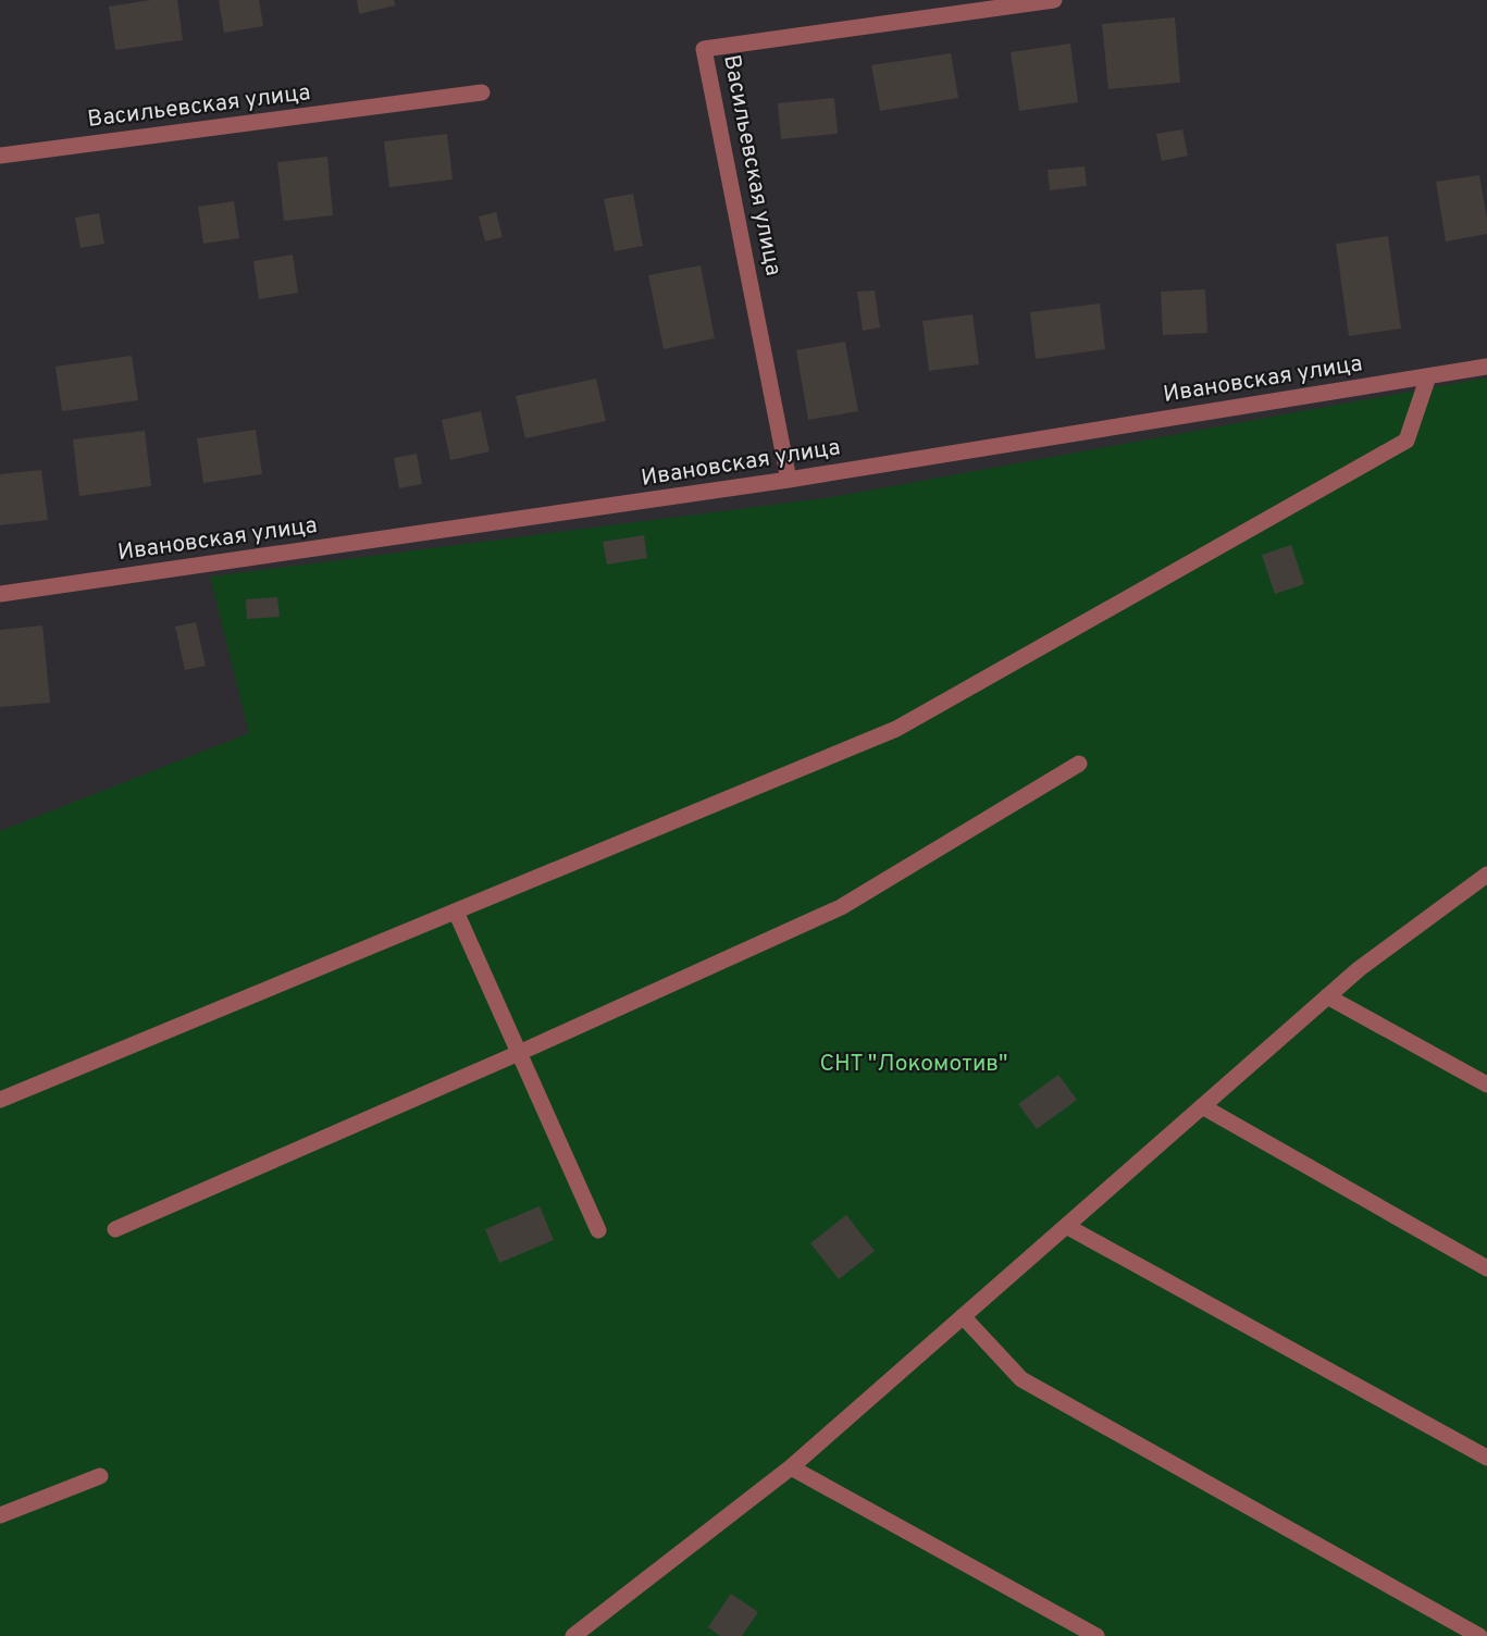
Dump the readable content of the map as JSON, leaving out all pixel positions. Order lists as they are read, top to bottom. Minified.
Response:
{"streets":{"street":["Васильевская улица","Ивановская улица"]},"crossings":[["Васильевская улица","Ивановская улица"]],"parks":["СНТ \"Локомотив\""]}
